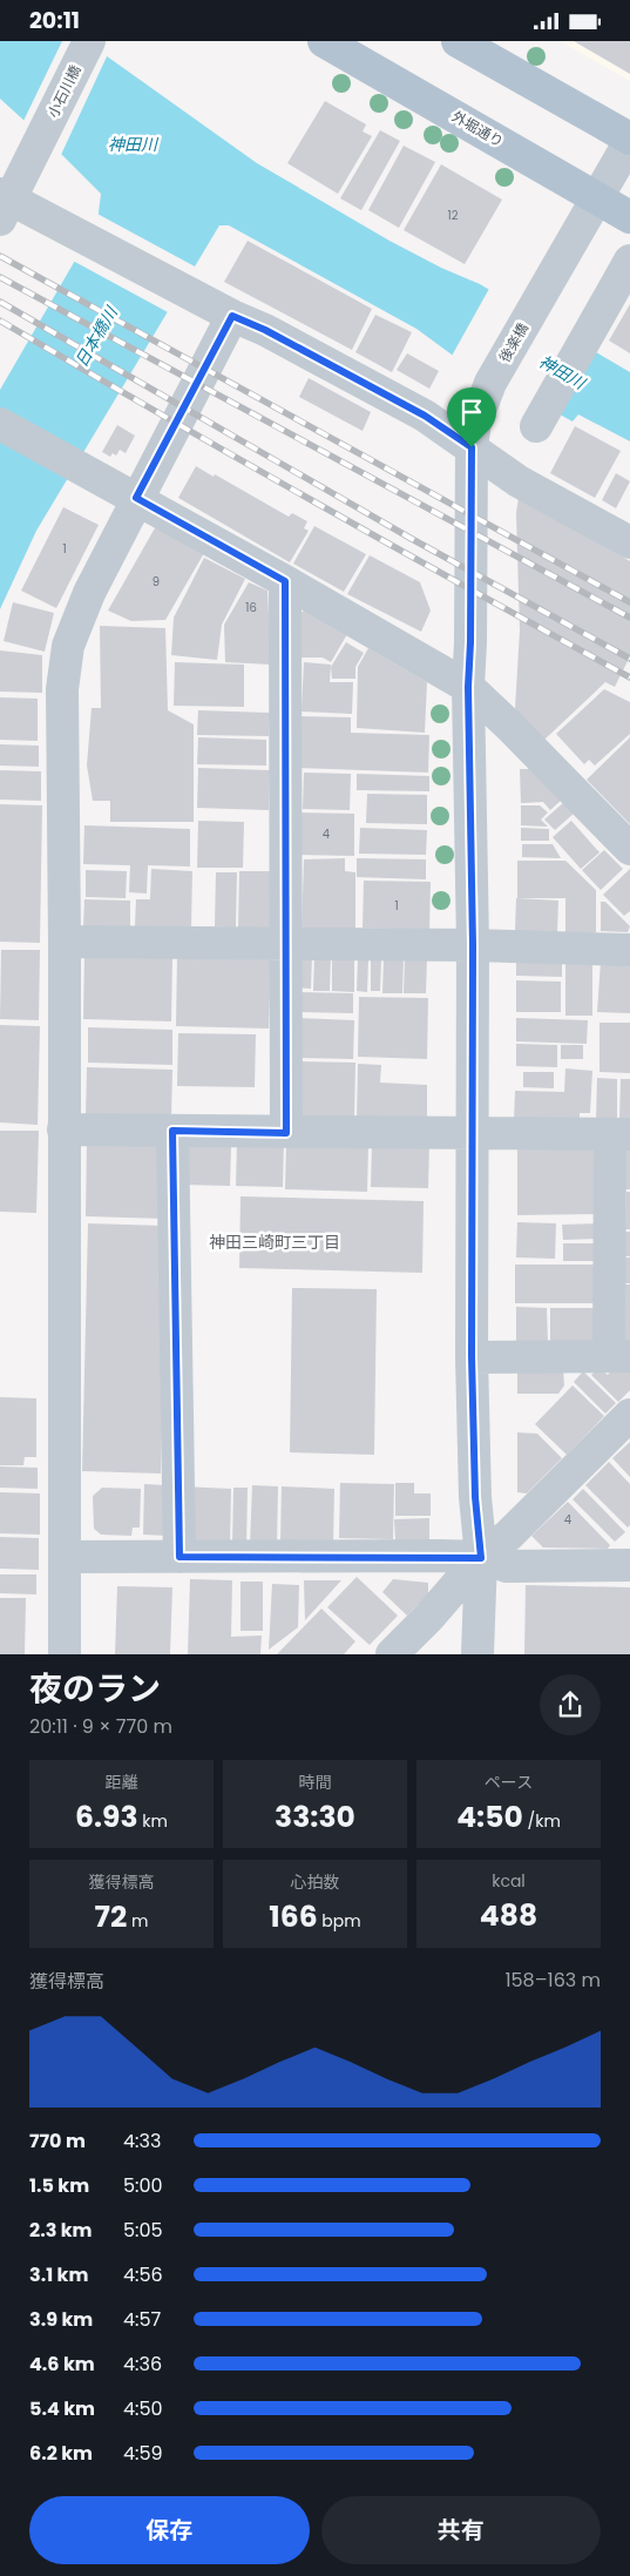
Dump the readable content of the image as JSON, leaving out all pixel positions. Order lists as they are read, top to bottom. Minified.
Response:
{"streets":{"main road":["外堀通り"],"street":["小石川橋","後楽橋"]},"crossings":[["外堀通り","後楽橋"]],"districts":["神田三崎町三丁目"],"water":["神田川","日本橋川"],"house_numbers":["12","1","9","16","4","1","4"],"page":{"status":"20:11","heading":["夜のラン","20:11 · 9 × 770 m"],"stats":[["距離","6.93 km"],["時間","33:30"],["ペース","4:50 /km"],["獲得標高","72 m"],["心拍数","166 bpm"],["kcal","488"]],"chart":["獲得標高","158–163 m"],"list":[{"name":"770 m","note":"4:33"},{"name":"1.5 km","note":"5:00"},{"name":"2.3 km","note":"5:05"},{"name":"3.1 km","note":"4:56"},{"name":"3.9 km","note":"4:57"},{"name":"4.6 km","note":"4:36"},{"name":"5.4 km","note":"4:50"},{"name":"6.2 km","note":"4:59"}],"buttons":["保存","共有"]}}
